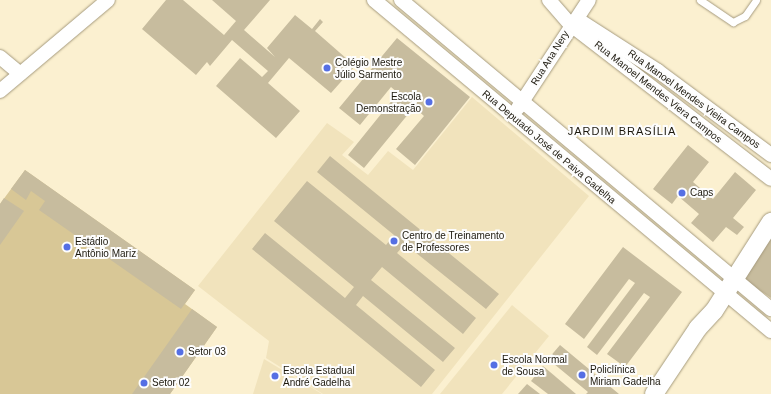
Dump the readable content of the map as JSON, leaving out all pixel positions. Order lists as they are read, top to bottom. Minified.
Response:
{"streets":{"street":["Rua Ana Nery","Rua Manoel Mendes Viera Campos","Rua Manoel Mendes Vieira Campos","Rua Deputado José de Paiva Gadelha"]},"crossings":[["Rua Ana Nery","Rua Manoel Mendes Viera Campos"],["Rua Ana Nery","Rua Manoel Mendes Vieira Campos"],["Rua Ana Nery","Rua Deputado José de Paiva Gadelha"],["Rua Manoel Mendes Viera Campos","Rua Manoel Mendes Vieira Campos"]],"districts":["JARDIM BRASÍLIA"],"places":["Colégio Mestre Júlio Sarmento","Escola Demonstração","Caps","Centro de Treinamento de Professores","Estádio Antônio Mariz","Setor 03","Escola Normal de Sousa","Policlínica Miriam Gadelha","Escola Estadual André Gadelha","Setor 02"]}
